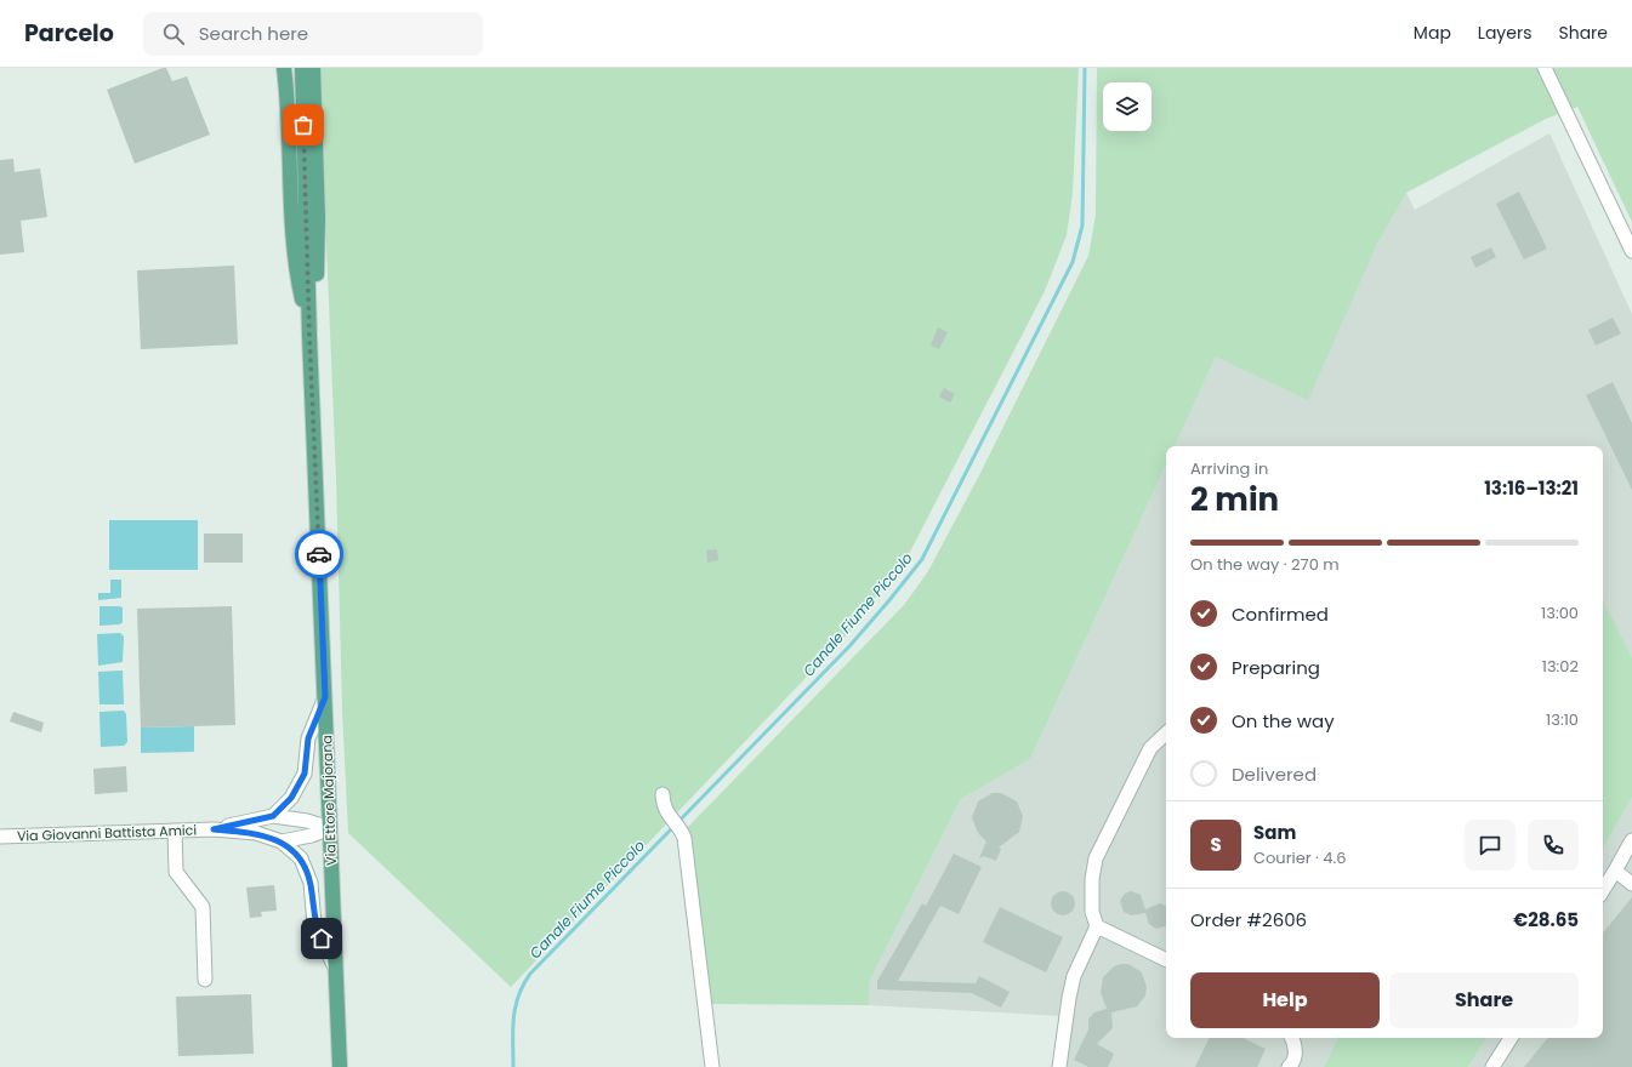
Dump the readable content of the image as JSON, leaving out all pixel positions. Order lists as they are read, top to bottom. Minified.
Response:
{"streets":{"main road":["Via Ettore Majorana"],"street":["Via Giovanni Battista Amici"]},"crossings":[["Via Ettore Majorana","Via Giovanni Battista Amici"]],"water":["Canale Fiume Piccolo"],"page":{"header":"Parcelo","search":"Search here","nav":["Map","Layers","Share"],"heading":["2 min","Arriving in","13:16–13:21"],"panel":["Sam","Courier · 4.6","Order #2606","€28.65"],"bar":"On the way · 270 m","list":[["Confirmed","13:00"],["Preparing","13:02"],["On the way","13:10"],"Delivered"],"round":"S","buttons":["Help","Share"]}}
